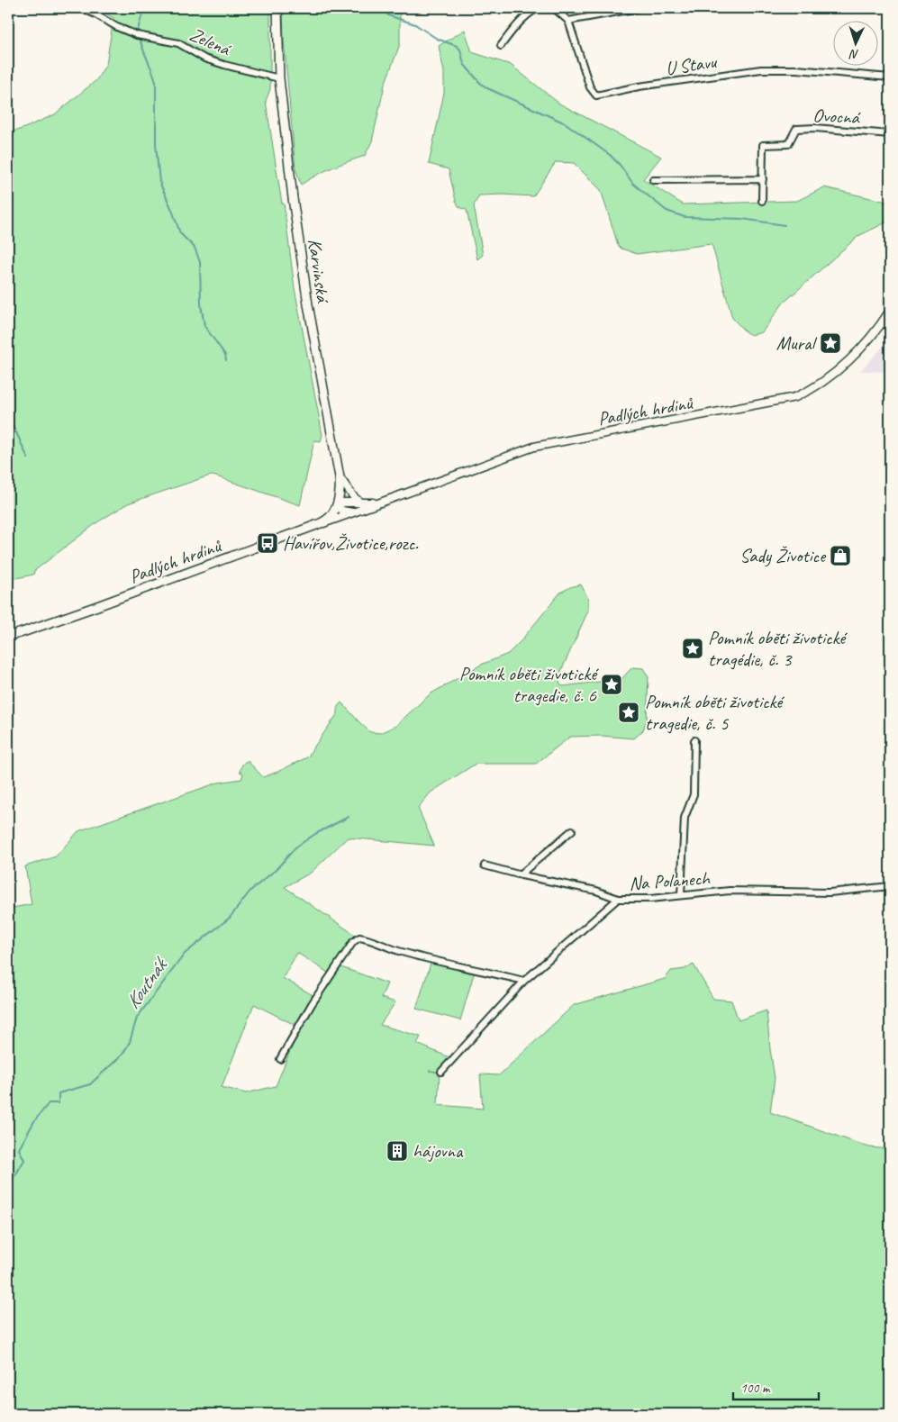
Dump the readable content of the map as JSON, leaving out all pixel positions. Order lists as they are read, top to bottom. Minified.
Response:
{"streets":{"main road":["Karvinská","Padlých hrdinů"],"street":["Zelená","U Stavu","Ovocná","Na Polanech"]},"crossings":[["Zelená","Karvinská"],["Karvinská","Padlých hrdinů"]],"water":["Koutnák"],"places":{"place":["Mural","Pomník oběti životické tragédie, č. 3","Pomník oběti životické tragedie, č. 6","Pomník oběti životické tragedie, č. 5"],"bus stop":["Havířov,Životice,rozc."],"shop":["Sady Životice"],"building":["hájovna"]},"scale_bar":"100 m","north":"bottom"}
